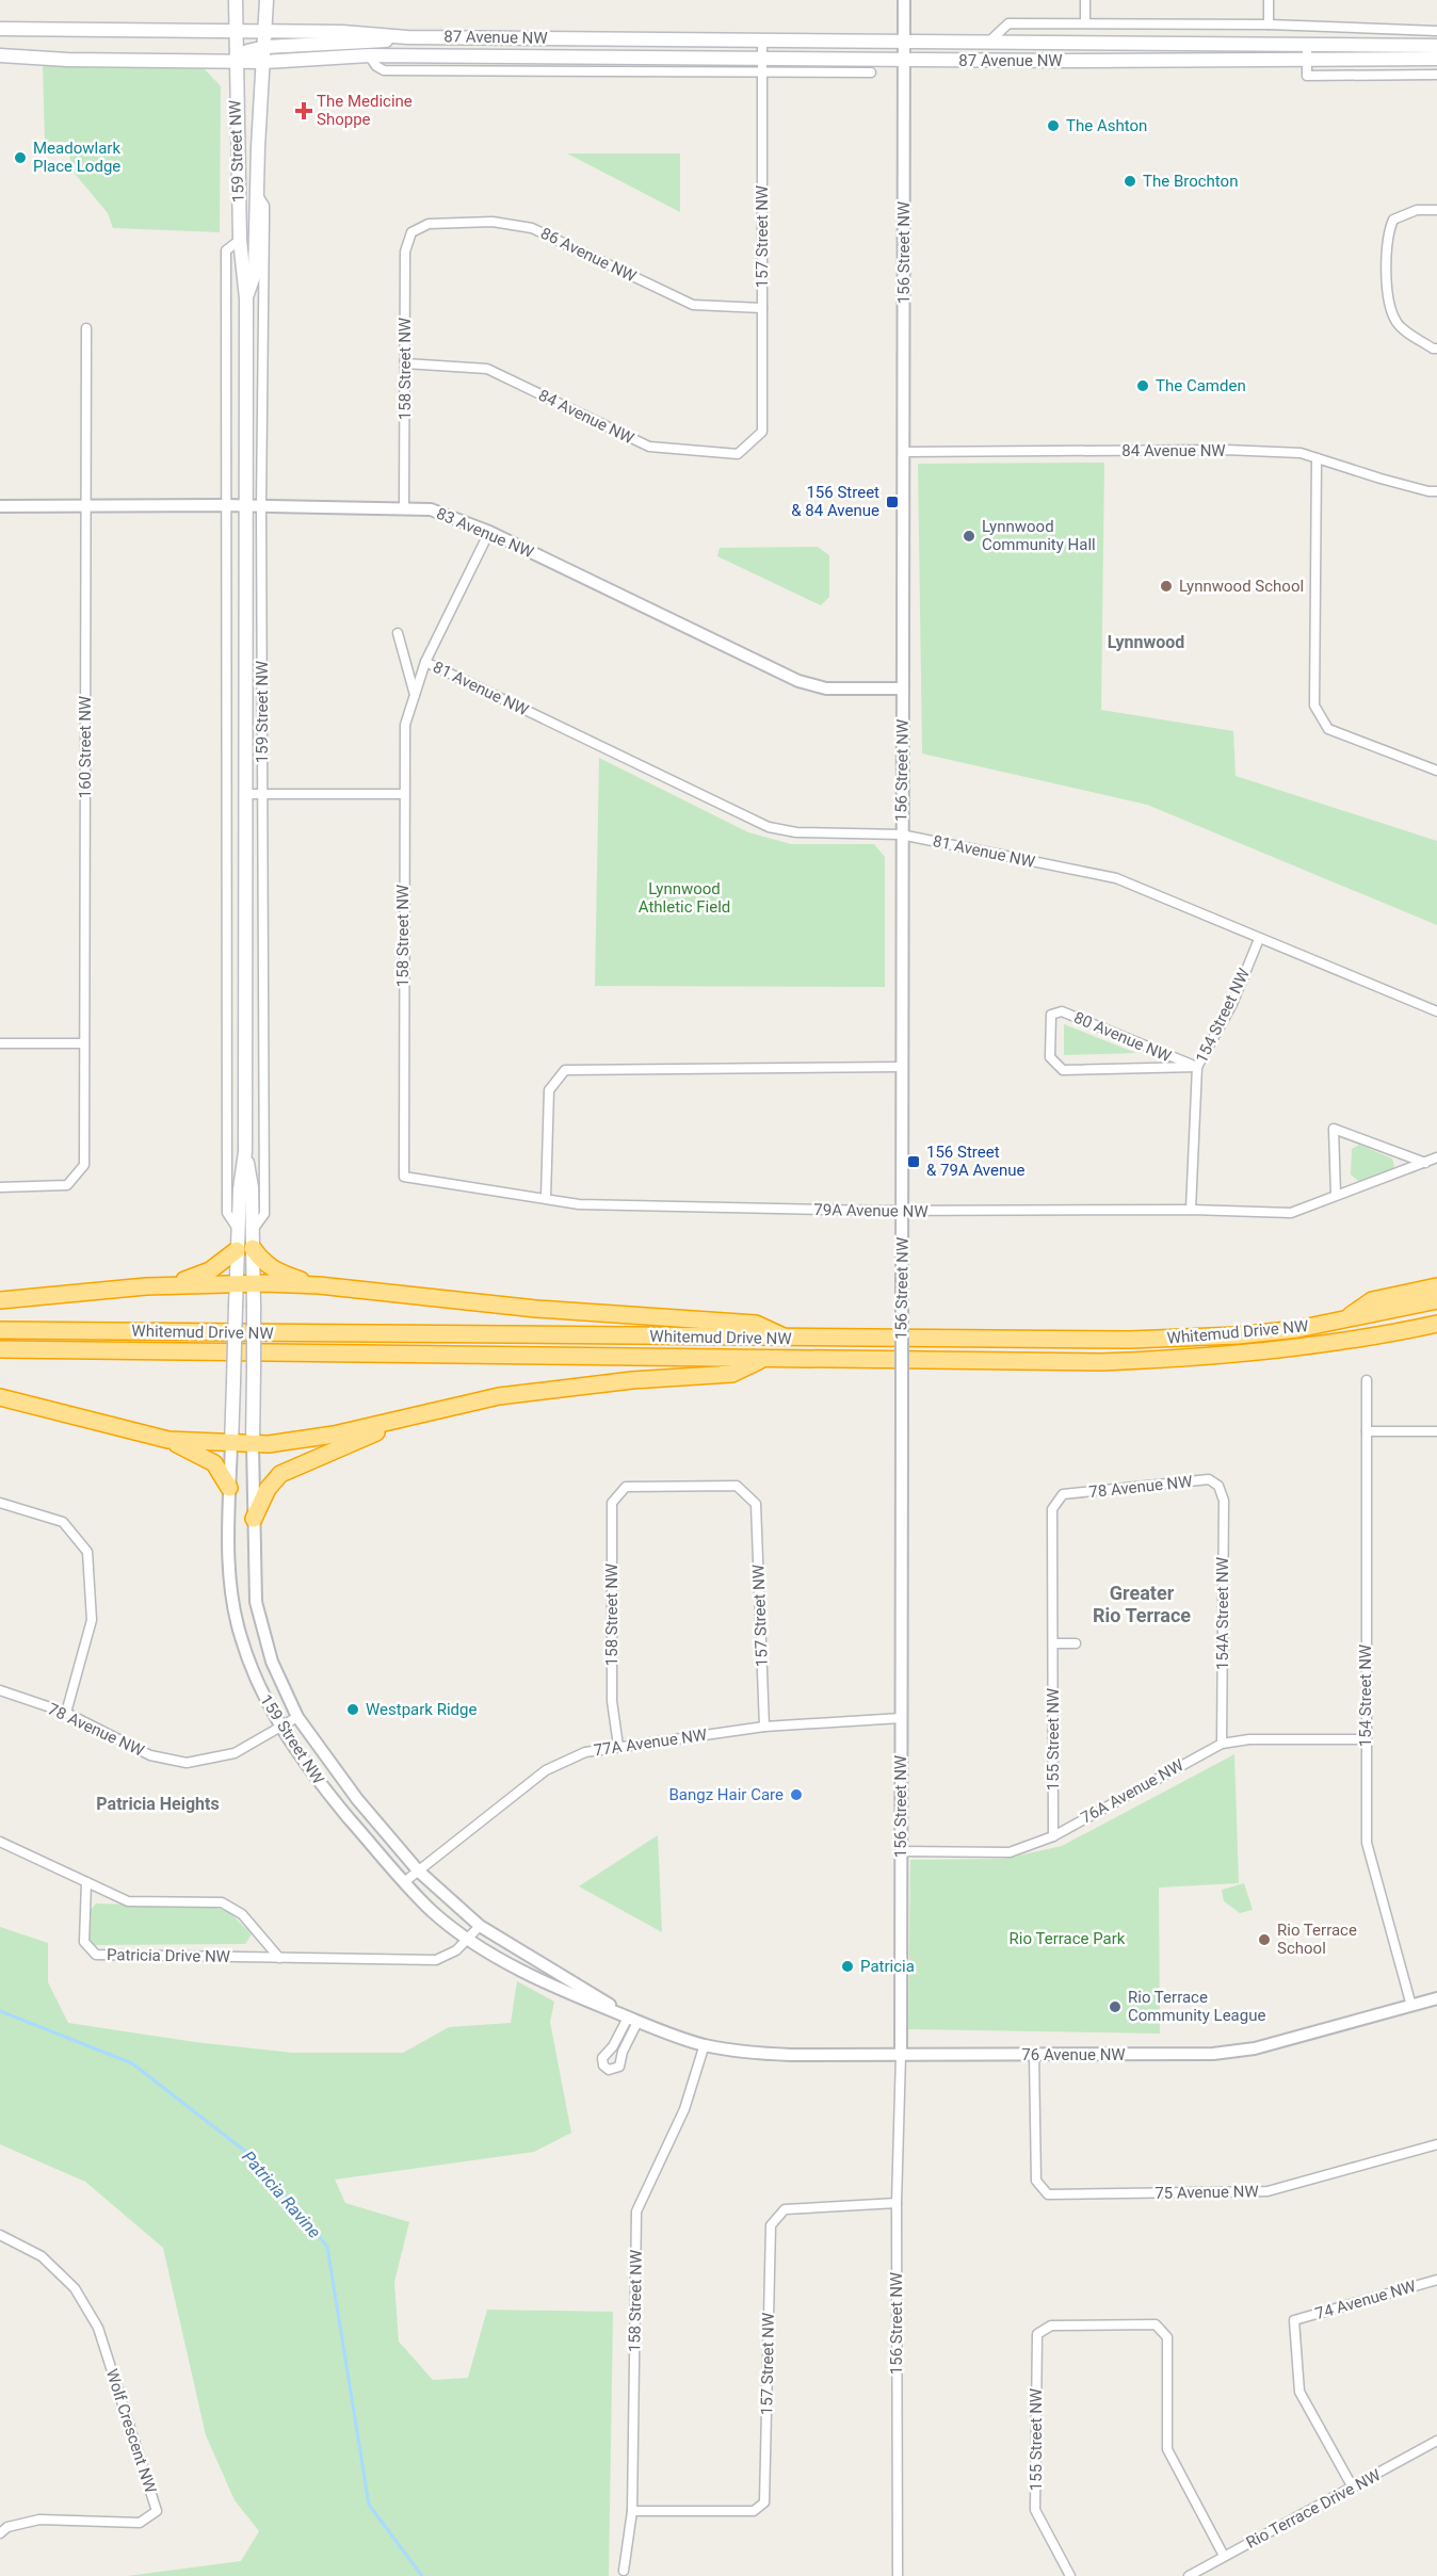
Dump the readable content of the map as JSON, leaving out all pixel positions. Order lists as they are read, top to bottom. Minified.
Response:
{"streets":{"highway":["Whitemud Drive NW"],"main road":["87 Avenue NW","159 Street NW"],"street":["157 Street NW","156 Street NW","86 Avenue NW","158 Street NW","84 Avenue NW","83 Avenue NW","81 Avenue NW","160 Street NW","154 Street NW","80 Avenue NW","79A Avenue NW","78 Avenue NW","154A Street NW","155 Street NW","77A Avenue NW","76A Avenue NW","Patricia Drive NW","76 Avenue NW","75 Avenue NW","74 Avenue NW","Wolf Crescent NW","Rio Terrace Drive NW"]},"crossings":[["87 Avenue NW","159 Street NW"],["87 Avenue NW","157 Street NW"],["87 Avenue NW","156 Street NW"],["159 Street NW","158 Street NW"],["159 Street NW","83 Avenue NW"],["159 Street NW","78 Avenue NW"],["159 Street NW","77A Avenue NW"],["159 Street NW","Patricia Drive NW"],["159 Street NW","76 Avenue NW"],["157 Street NW","156 Street NW"],["157 Street NW","86 Avenue NW"],["157 Street NW","158 Street NW"],["157 Street NW","84 Avenue NW"],["157 Street NW","77A Avenue NW"],["156 Street NW","84 Avenue NW"],["156 Street NW","83 Avenue NW"],["156 Street NW","81 Avenue NW"],["156 Street NW","79A Avenue NW"],["156 Street NW","77A Avenue NW"],["156 Street NW","76A Avenue NW"],["156 Street NW","76 Avenue NW"],["86 Avenue NW","158 Street NW"],["158 Street NW","84 Avenue NW"],["158 Street NW","83 Avenue NW"],["158 Street NW","81 Avenue NW"],["158 Street NW","79A Avenue NW"],["158 Street NW","77A Avenue NW"],["158 Street NW","76 Avenue NW"],["83 Avenue NW","160 Street NW"],["81 Avenue NW","154 Street NW"],["154 Street NW","80 Avenue NW"],["154 Street NW","79A Avenue NW"],["154 Street NW","76A Avenue NW"],["154 Street NW","76 Avenue NW"],["78 Avenue NW","154A Street NW"],["78 Avenue NW","155 Street NW"],["154A Street NW","76A Avenue NW"],["155 Street NW","76A Avenue NW"],["155 Street NW","Rio Terrace Drive NW"],["76 Avenue NW","75 Avenue NW"],["74 Avenue NW","Rio Terrace Drive NW"]],"districts":["Lynnwood","Greater Rio Terrace","Patricia Heights"],"water":["Patricia Ravine"],"parks":["Lynnwood Athletic Field","Rio Terrace Park"],"places":{"health":["The Medicine Shoppe"],"other":["The Ashton","Meadowlark Place Lodge","The Brochton","The Camden","Lynnwood Community Hall","Lynnwood School","Westpark Ridge","Bangz Hair Care","Rio Terrace School","Patricia","Rio Terrace Community League"],"transit":["156 Street & 84 Avenue","156 Street & 79A Avenue"]}}
